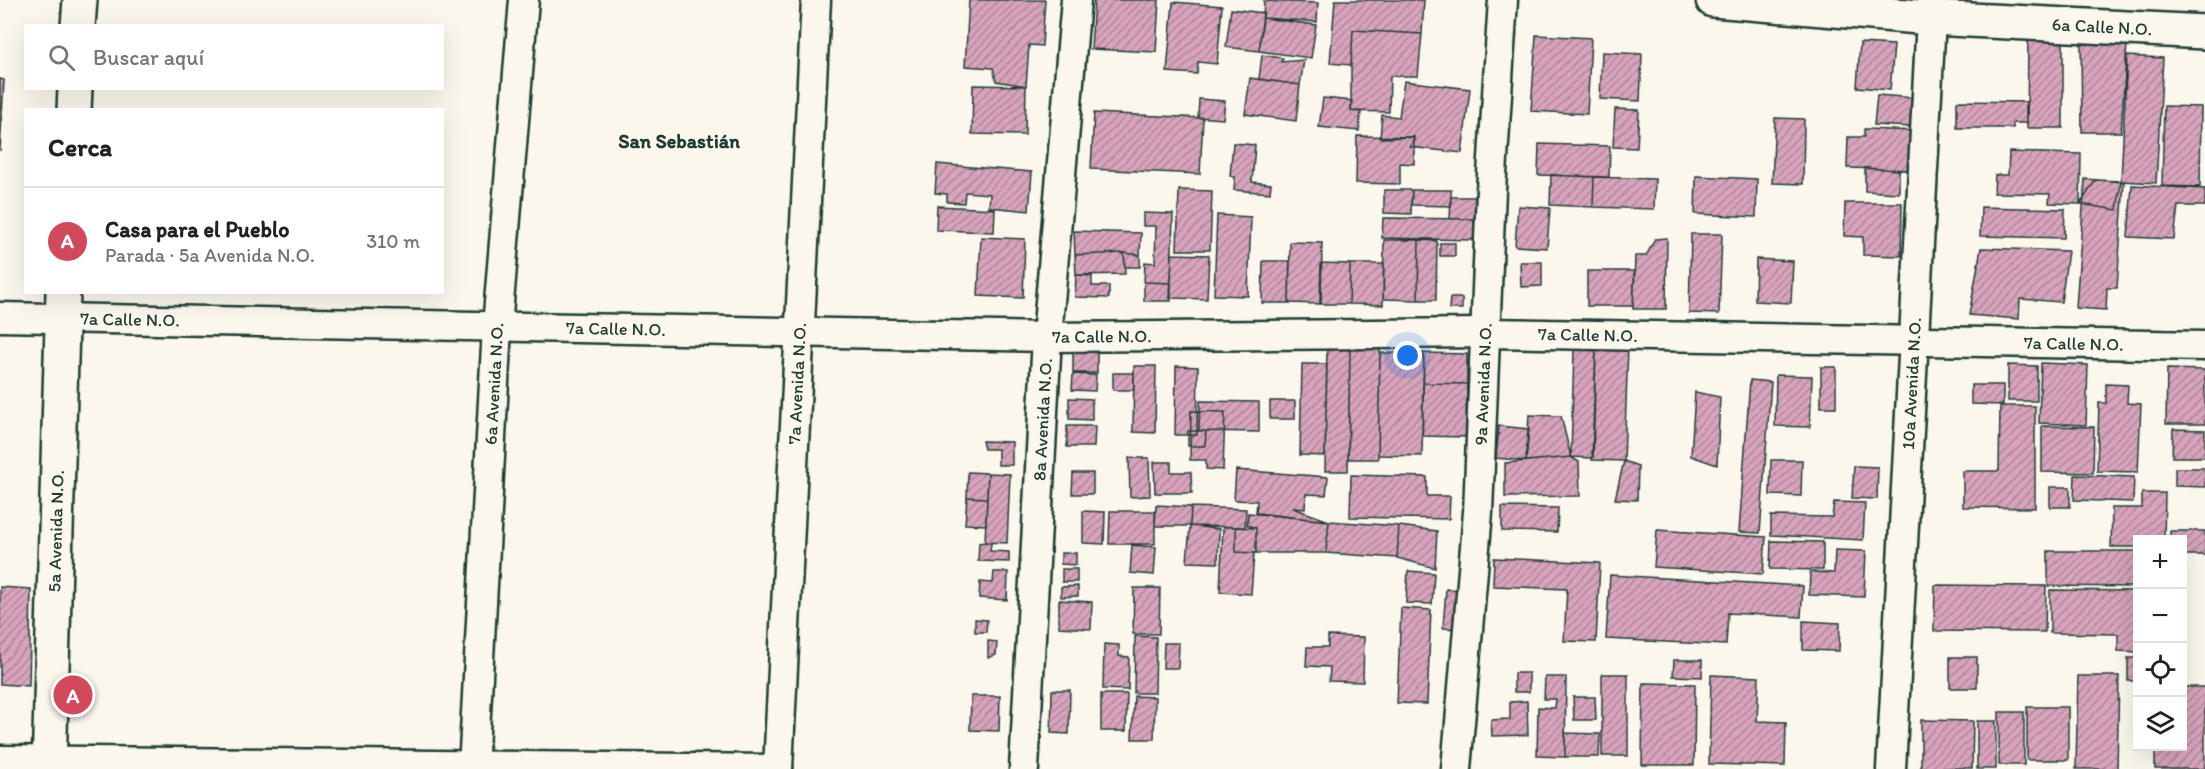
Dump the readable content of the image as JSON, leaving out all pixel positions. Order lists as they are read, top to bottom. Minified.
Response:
{"streets":{"street":["6a Calle N.O.","7a Calle N.O.","6a Avenida N.O.","7a Avenida N.O.","9a Avenida N.O.","10a Avenida N.O.","8a Avenida N.O.","5a Avenida N.O."]},"crossings":[["6a Calle N.O.","10a Avenida N.O."],["7a Calle N.O.","6a Avenida N.O."],["7a Calle N.O.","7a Avenida N.O."],["7a Calle N.O.","9a Avenida N.O."],["7a Calle N.O.","10a Avenida N.O."],["7a Calle N.O.","8a Avenida N.O."],["7a Calle N.O.","5a Avenida N.O."]],"districts":["San Sebastián"],"page":{"search":"Buscar aquí","heading":"Cerca","list":[{"mark":"A","name":"Casa para el Pueblo","note":"Parada · 5a Avenida N.O.","value":"310 m"}],"map_buttons":["+","−"],"pins":"A"}}
